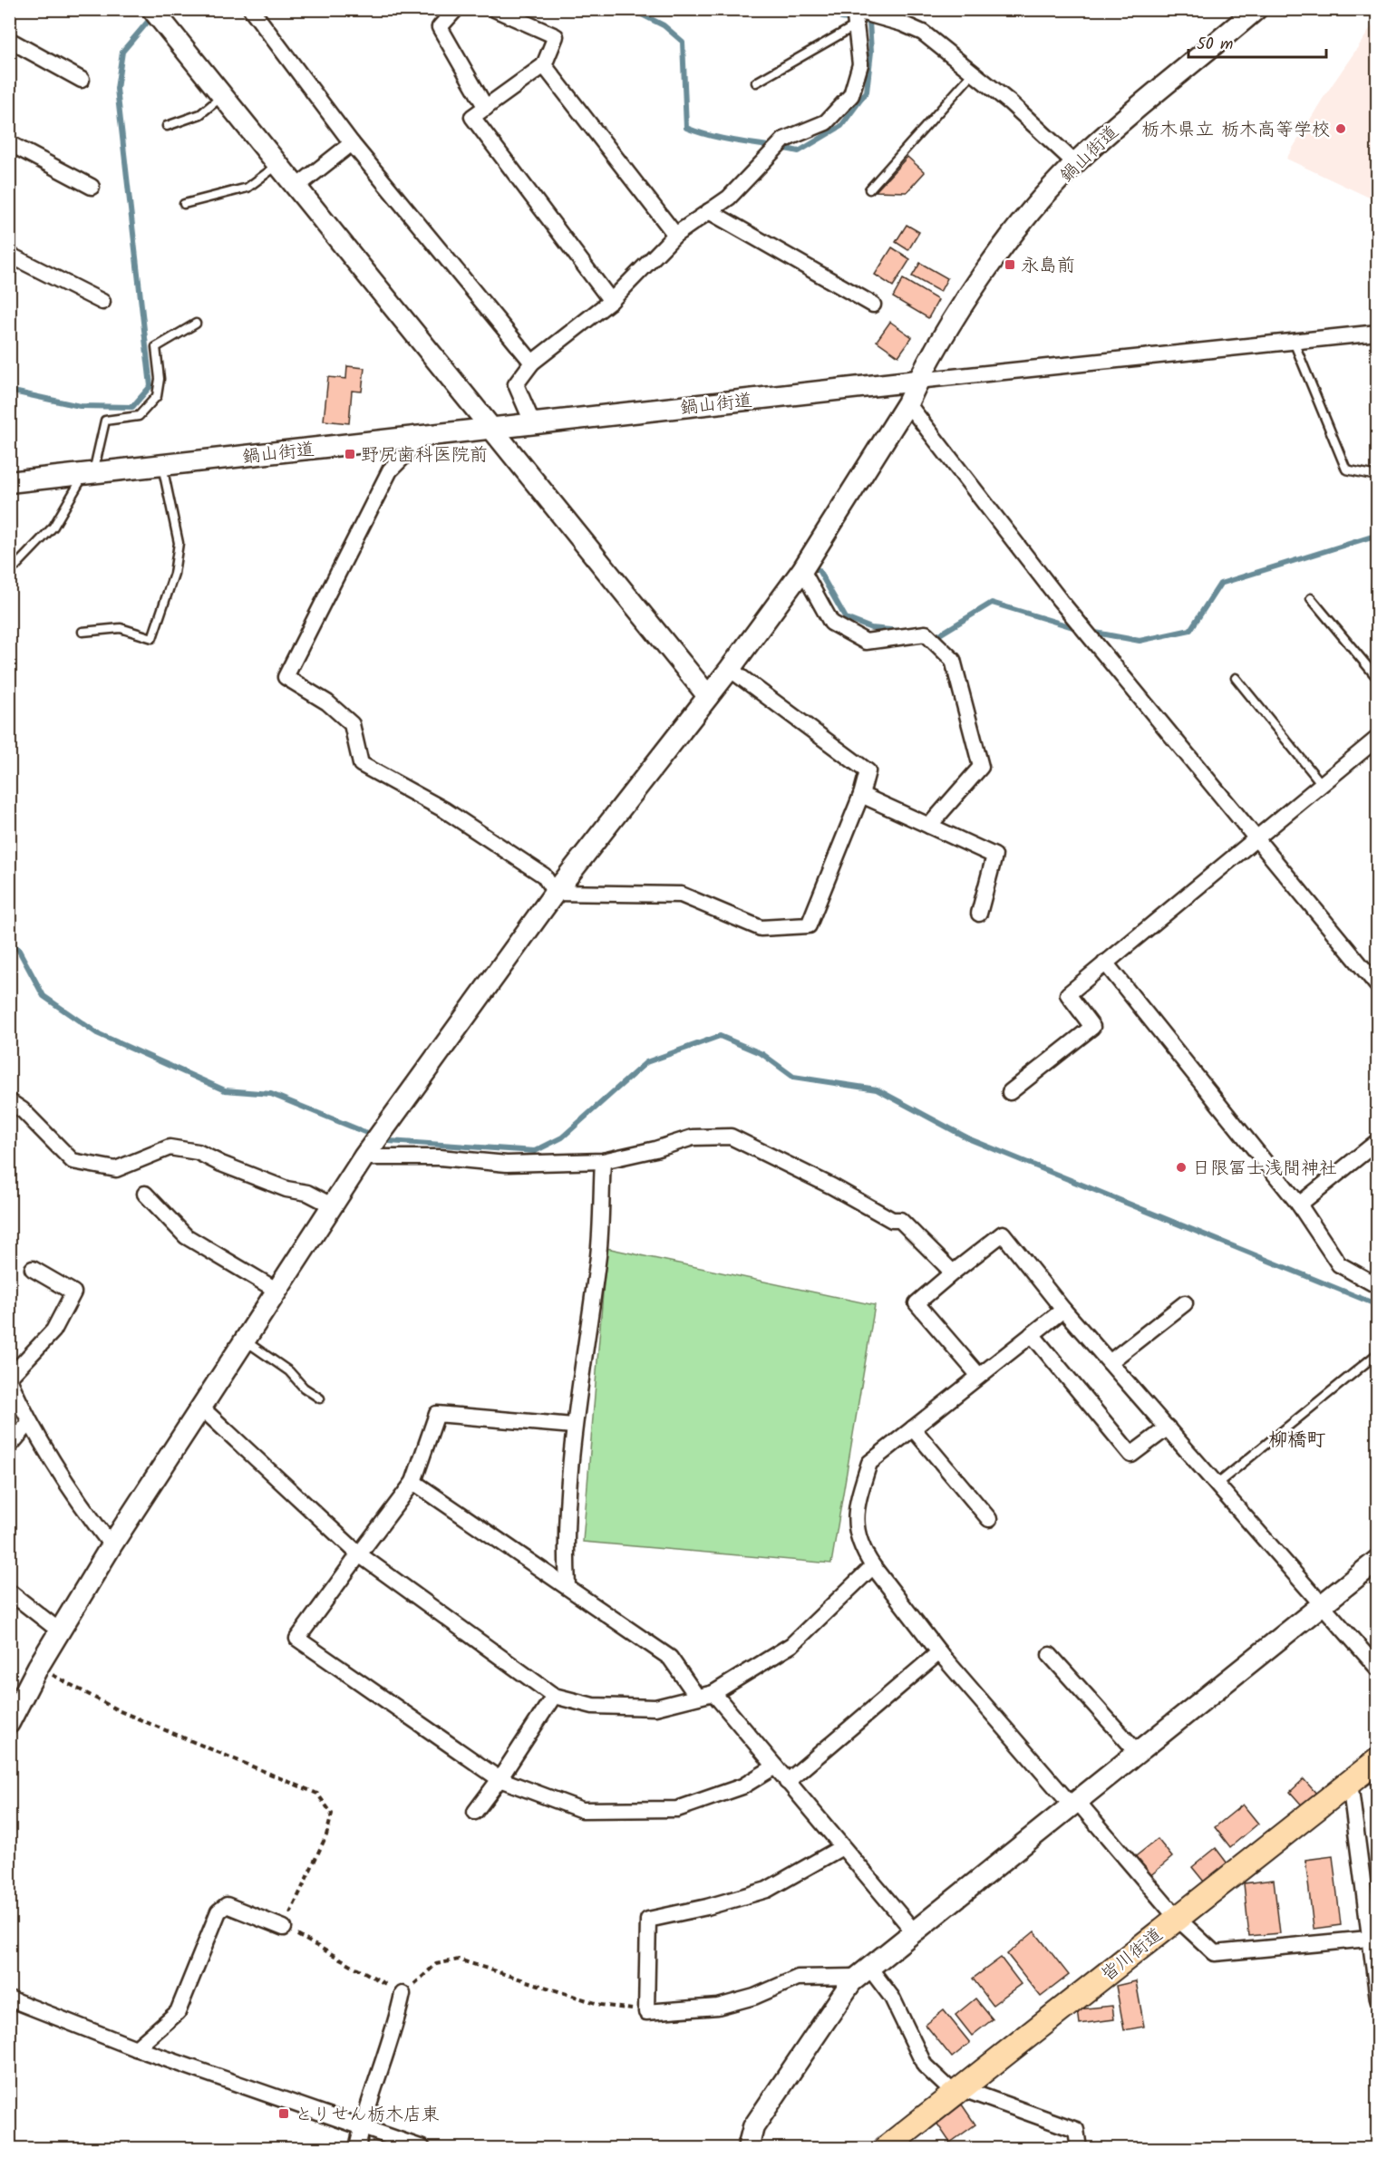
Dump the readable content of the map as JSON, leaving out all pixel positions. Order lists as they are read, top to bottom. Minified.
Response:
{"streets":{"main road":["皆川街道"],"street":["鍋山街道"]},"districts":["柳橋町"],"places":{"other":["栃木県立 栃木高等学校","日限冨士浅間神社"],"transit":["永島前","野尻歯科医院前","とりせん栃木店東"]},"scale_bar":"50 m"}
